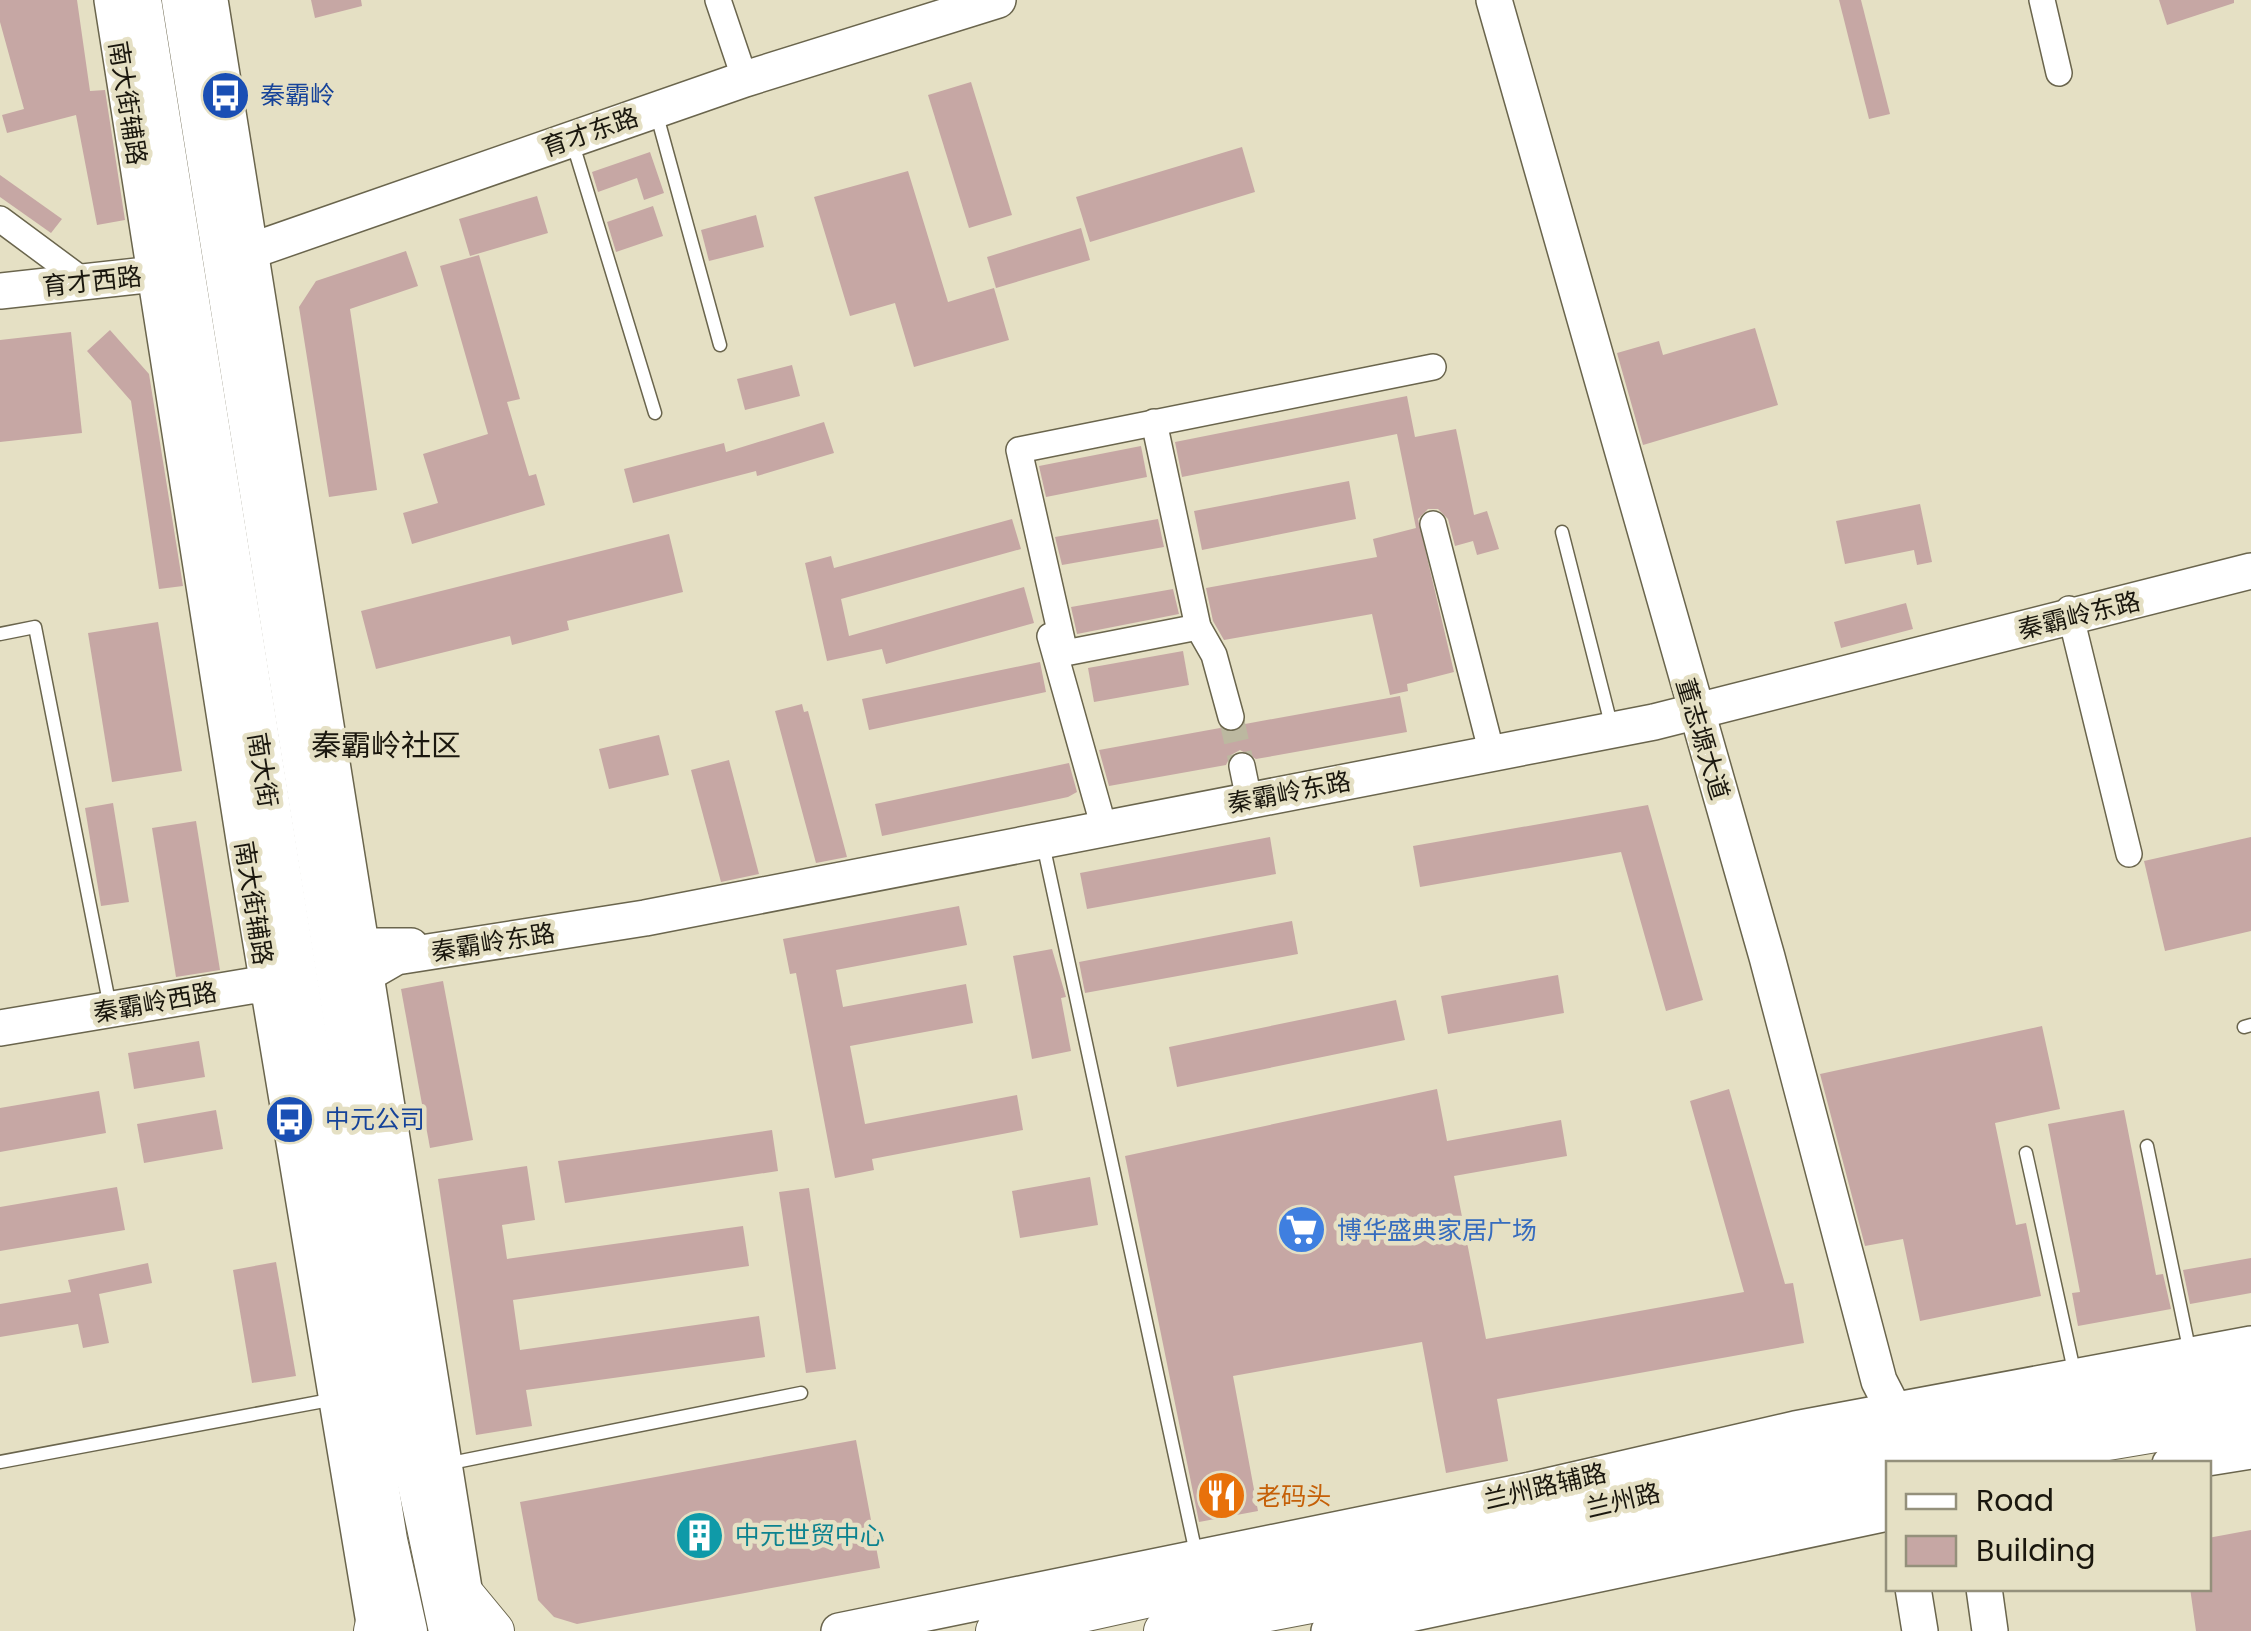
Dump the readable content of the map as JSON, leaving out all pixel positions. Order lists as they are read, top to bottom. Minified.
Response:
{"streets":{"main road":["南大街","兰州路"],"street":["南大街辅路","育才东路","育才西路","秦霸岭东路","董志塬大道","秦霸岭西路"]},"crossings":[["南大街辅路","育才东路"],["南大街辅路","育才西路"],["南大街辅路","南大街"],["南大街辅路","秦霸岭西路"],["育才东路","育才西路"],["育才东路","南大街"],["育才西路","南大街"],["秦霸岭东路","董志塬大道"],["秦霸岭东路","南大街"],["董志塬大道","兰州路"],["南大街","秦霸岭西路"]],"districts":["秦霸岭社区"],"places":{"bus stop":["秦霸岭","中元公司"],"supermarket":["博华盛典家居广场"],"restaurant":["老码头"],"building":["中元世贸中心"]},"legend":["Road","Building"]}
